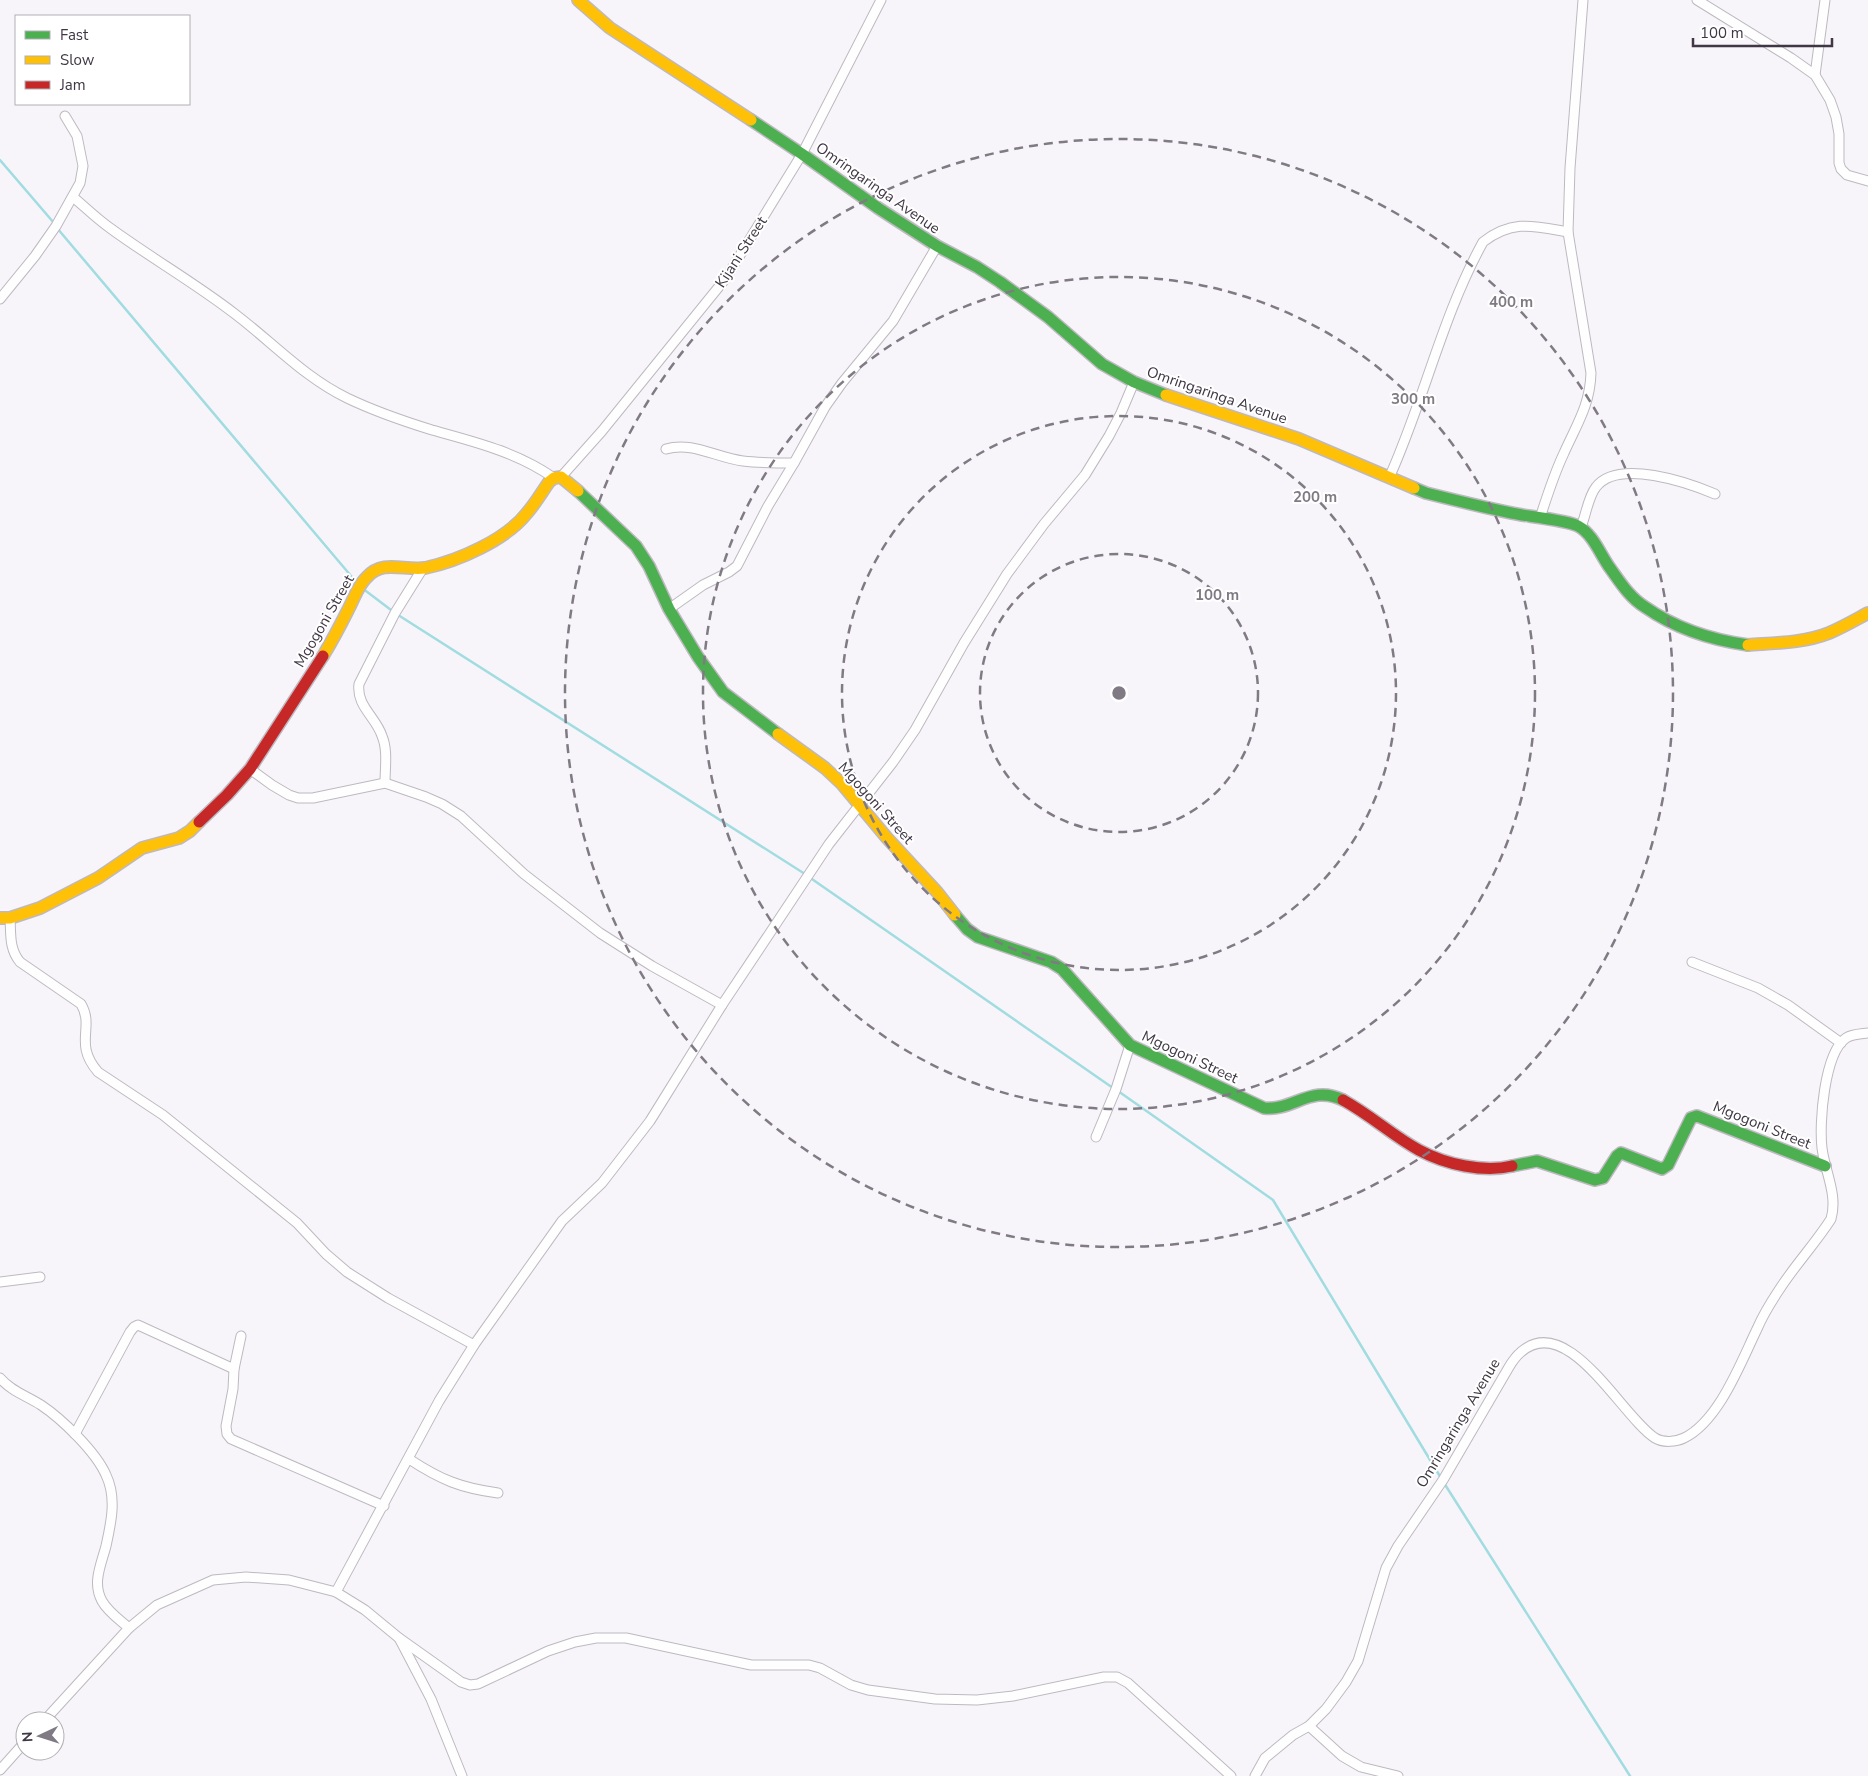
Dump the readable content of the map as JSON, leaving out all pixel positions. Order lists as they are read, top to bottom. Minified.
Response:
{"streets":{"street":["Omringaringa Avenue","Kijani Street","Mgogoni Street"]},"crossings":[["Omringaringa Avenue","Kijani Street"],["Omringaringa Avenue","Mgogoni Street"],["Kijani Street","Mgogoni Street"]],"legend":["Fast","Slow","Jam"],"scale_bar":"100 m","north":"left","rings":["400 m","300 m","200 m","100 m"]}
